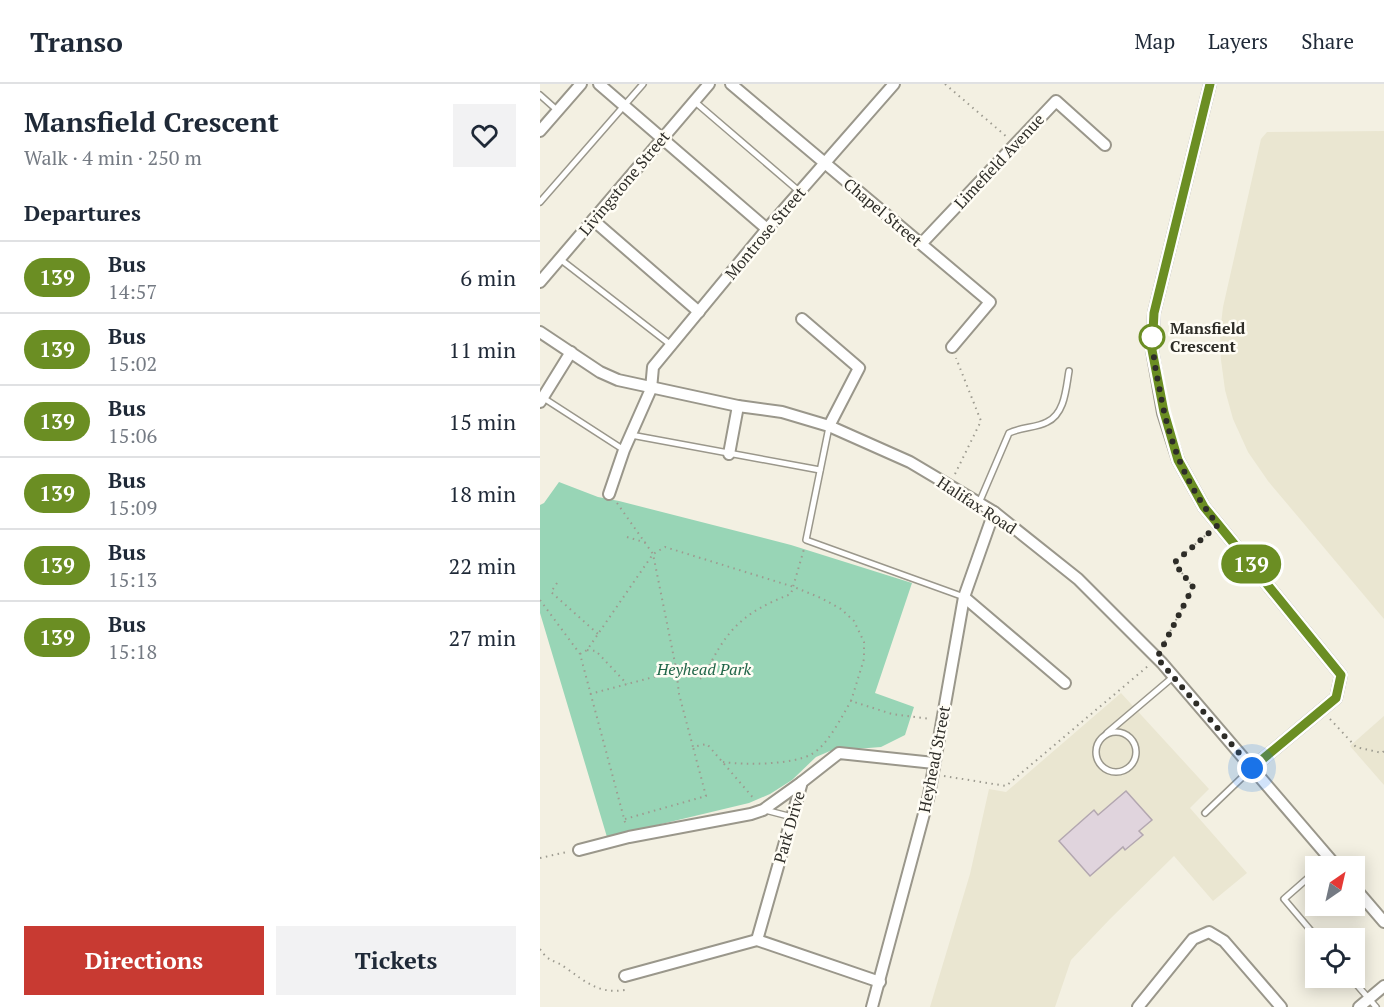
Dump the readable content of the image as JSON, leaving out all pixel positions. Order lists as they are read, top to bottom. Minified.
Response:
{"streets":{"street":["Limefield Avenue","Livingstone Street","Chapel Street","Montrose Street","Halifax Road","Heyhead Street","Park Drive"]},"crossings":[["Limefield Avenue","Chapel Street"],["Chapel Street","Montrose Street"],["Montrose Street","Halifax Road"],["Halifax Road","Heyhead Street"],["Heyhead Street","Park Drive"]],"parks":["Heyhead Park"],"places":["Mansfield Crescent"],"lines":["bus line 139"],"north":"top right","page":{"header":"Transo","nav":["Map","Layers","Share"],"heading":[["Mansfield Crescent","Walk · 4 min · 250 m"],"Departures"],"on_map":"139","list":[{"mark":"139","name":"Bus","note":"14:57","value":"6 min"},{"mark":"139","name":"Bus","note":"15:02","value":"11 min"},{"mark":"139","name":"Bus","note":"15:06","value":"15 min"},{"mark":"139","name":"Bus","note":"15:09","value":"18 min"},{"mark":"139","name":"Bus","note":"15:13","value":"22 min"},{"mark":"139","name":"Bus","note":"15:18","value":"27 min"}],"buttons":["Directions","Tickets"]}}
